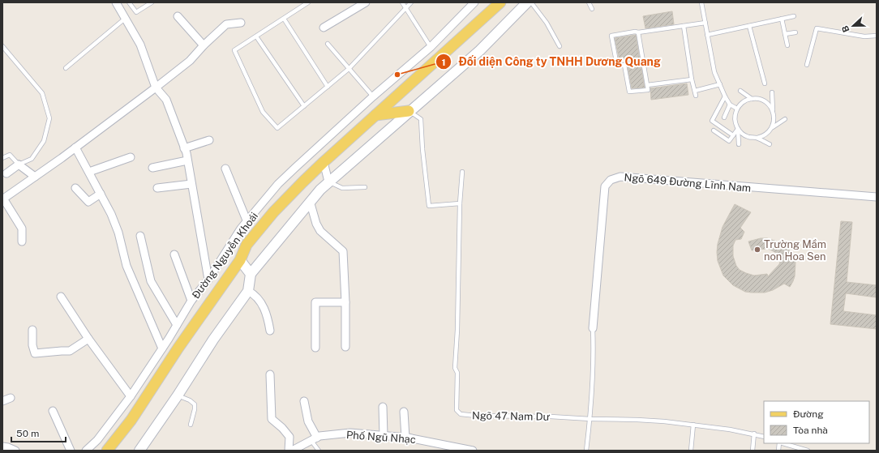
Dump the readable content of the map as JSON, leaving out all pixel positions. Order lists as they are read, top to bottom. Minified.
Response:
{"streets":{"main road":["Đường Nguyễn Khoái"],"street":["Ngõ 649 Đường Lĩnh Nam","Phố Ngũ Nhạc"],"lane":["Ngõ 47 Nam Dư"]},"places":["Đối diện Công ty TNHH Dương Quang","Trường Mầm non Hoa Sen"],"legend":["Đường","Tòa nhà"],"scale_bar":"50 m","north":"left"}
